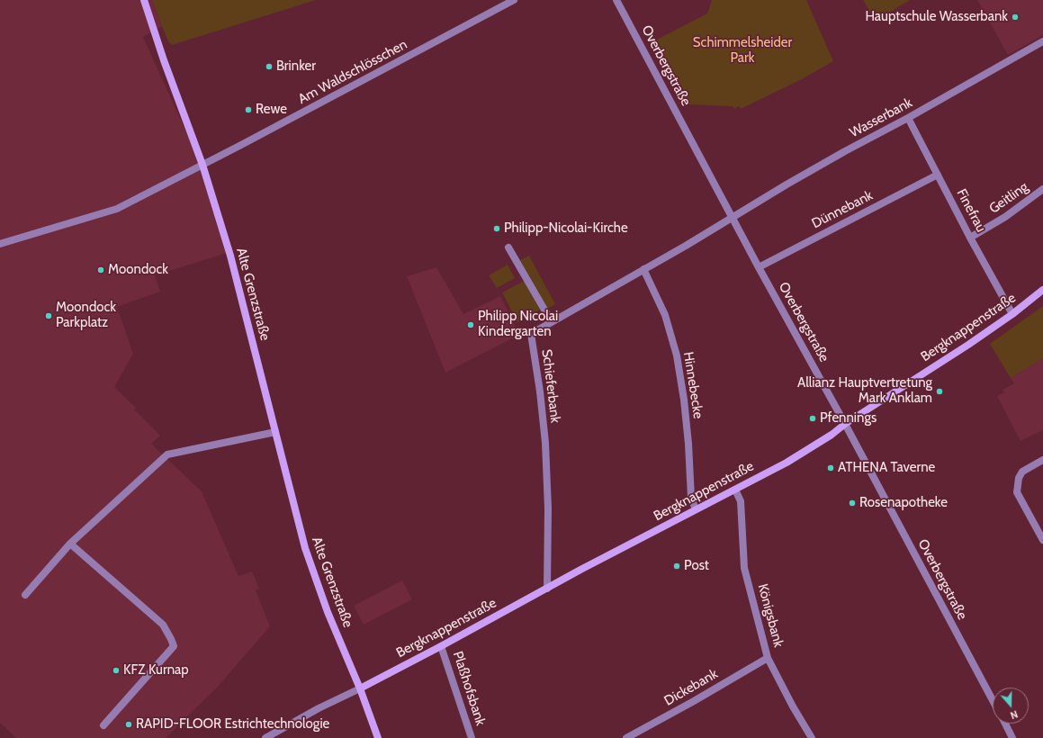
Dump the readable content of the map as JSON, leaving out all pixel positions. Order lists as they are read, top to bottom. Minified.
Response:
{"streets":{"street":["Overbergstraße","Am Waldschlösschen","Wasserbank","Geitling","Dünnebank","Finefrau","Alte Grenzstraße","Bergknappenstraße","Hinnebecke","Schieferbank","Königsbank","Dickebank","Plaßhofsbank"]},"crossings":[["Overbergstraße","Wasserbank"],["Overbergstraße","Dünnebank"],["Overbergstraße","Bergknappenstraße"],["Overbergstraße","Schieferbank"],["Am Waldschlösschen","Alte Grenzstraße"],["Wasserbank","Finefrau"],["Wasserbank","Schieferbank"],["Geitling","Finefrau"],["Dünnebank","Finefrau"],["Finefrau","Bergknappenstraße"],["Alte Grenzstraße","Bergknappenstraße"],["Bergknappenstraße","Hinnebecke"],["Bergknappenstraße","Schieferbank"],["Bergknappenstraße","Königsbank"],["Bergknappenstraße","Plaßhofsbank"],["Hinnebecke","Schieferbank"],["Königsbank","Dickebank"]],"parks":["Schimmelsheider Park"],"places":["Hauptschule Wasserbank","Brinker","Rewe","Philipp-Nicolai-Kirche","Moondock","Moondock Parkplatz","Philipp Nicolai Kindergarten","Allianz Hauptvertretung Mark Anklam","Pfennings","ATHENA Taverne","Rosenapotheke","Post","KFZ Kurnap","RAPID-FLOOR Estrichtechnologie"],"north":"bottom"}
